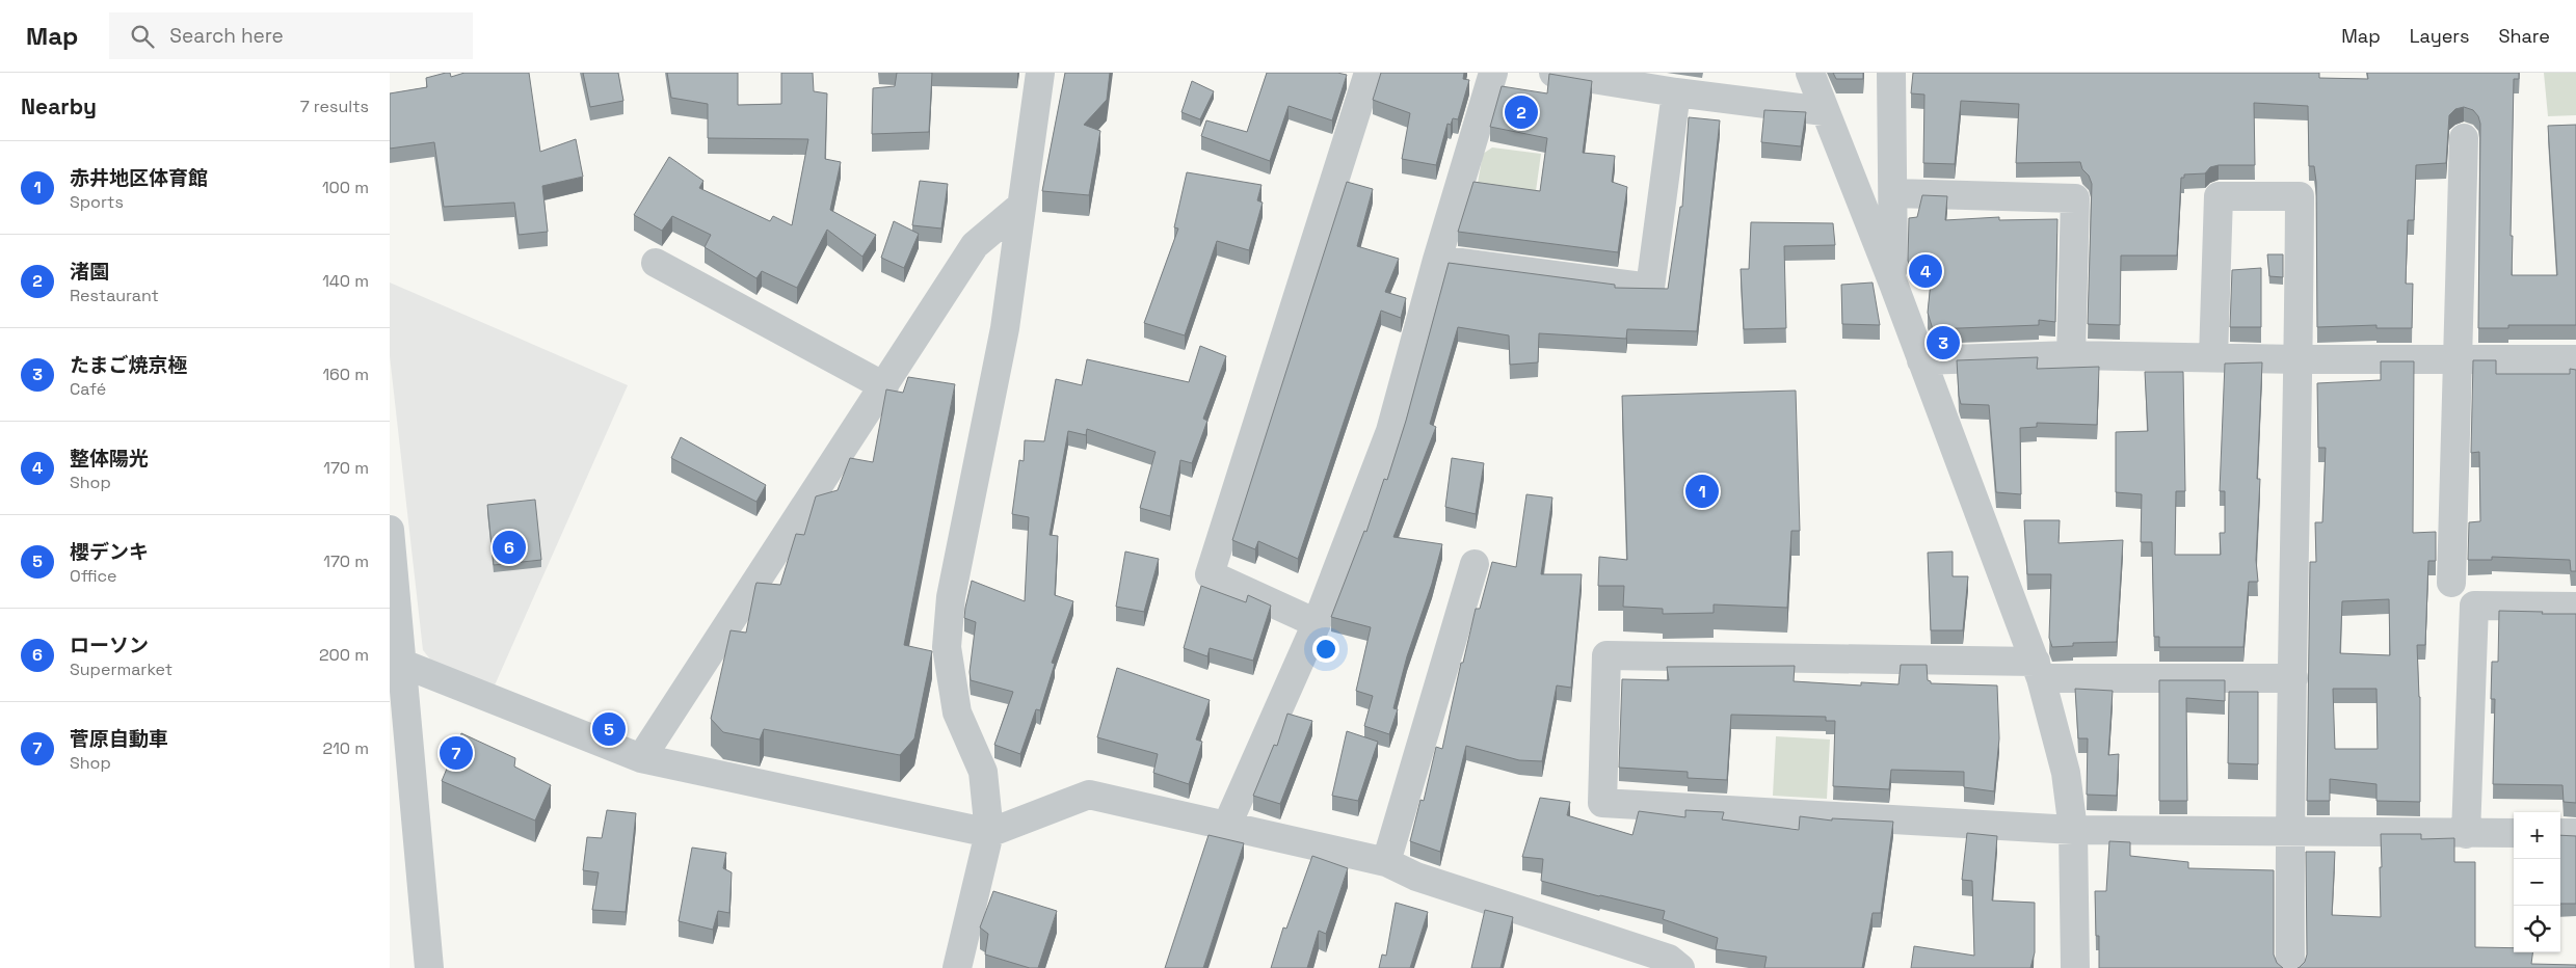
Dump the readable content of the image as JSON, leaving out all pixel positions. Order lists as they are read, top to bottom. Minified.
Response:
{"page":{"header":"Map","search":"Search here","nav":["Map","Layers","Share"],"heading":["Nearby","7 results"],"pins":["2","4","3","1","6","5","7"],"list":[{"mark":"1","name":"赤井地区体育館","note":"Sports","value":"100 m"},{"mark":"2","name":"渚園","note":"Restaurant","value":"140 m"},{"mark":"3","name":"たまご焼京極","note":"Café","value":"160 m"},{"mark":"4","name":"整体陽光","note":"Shop","value":"170 m"},{"mark":"5","name":"櫻デンキ","note":"Office","value":"170 m"},{"mark":"6","name":"ローソン","note":"Supermarket","value":"200 m"},{"mark":"7","name":"菅原自動車","note":"Shop","value":"210 m"}],"map_buttons":["+","−"]}}
